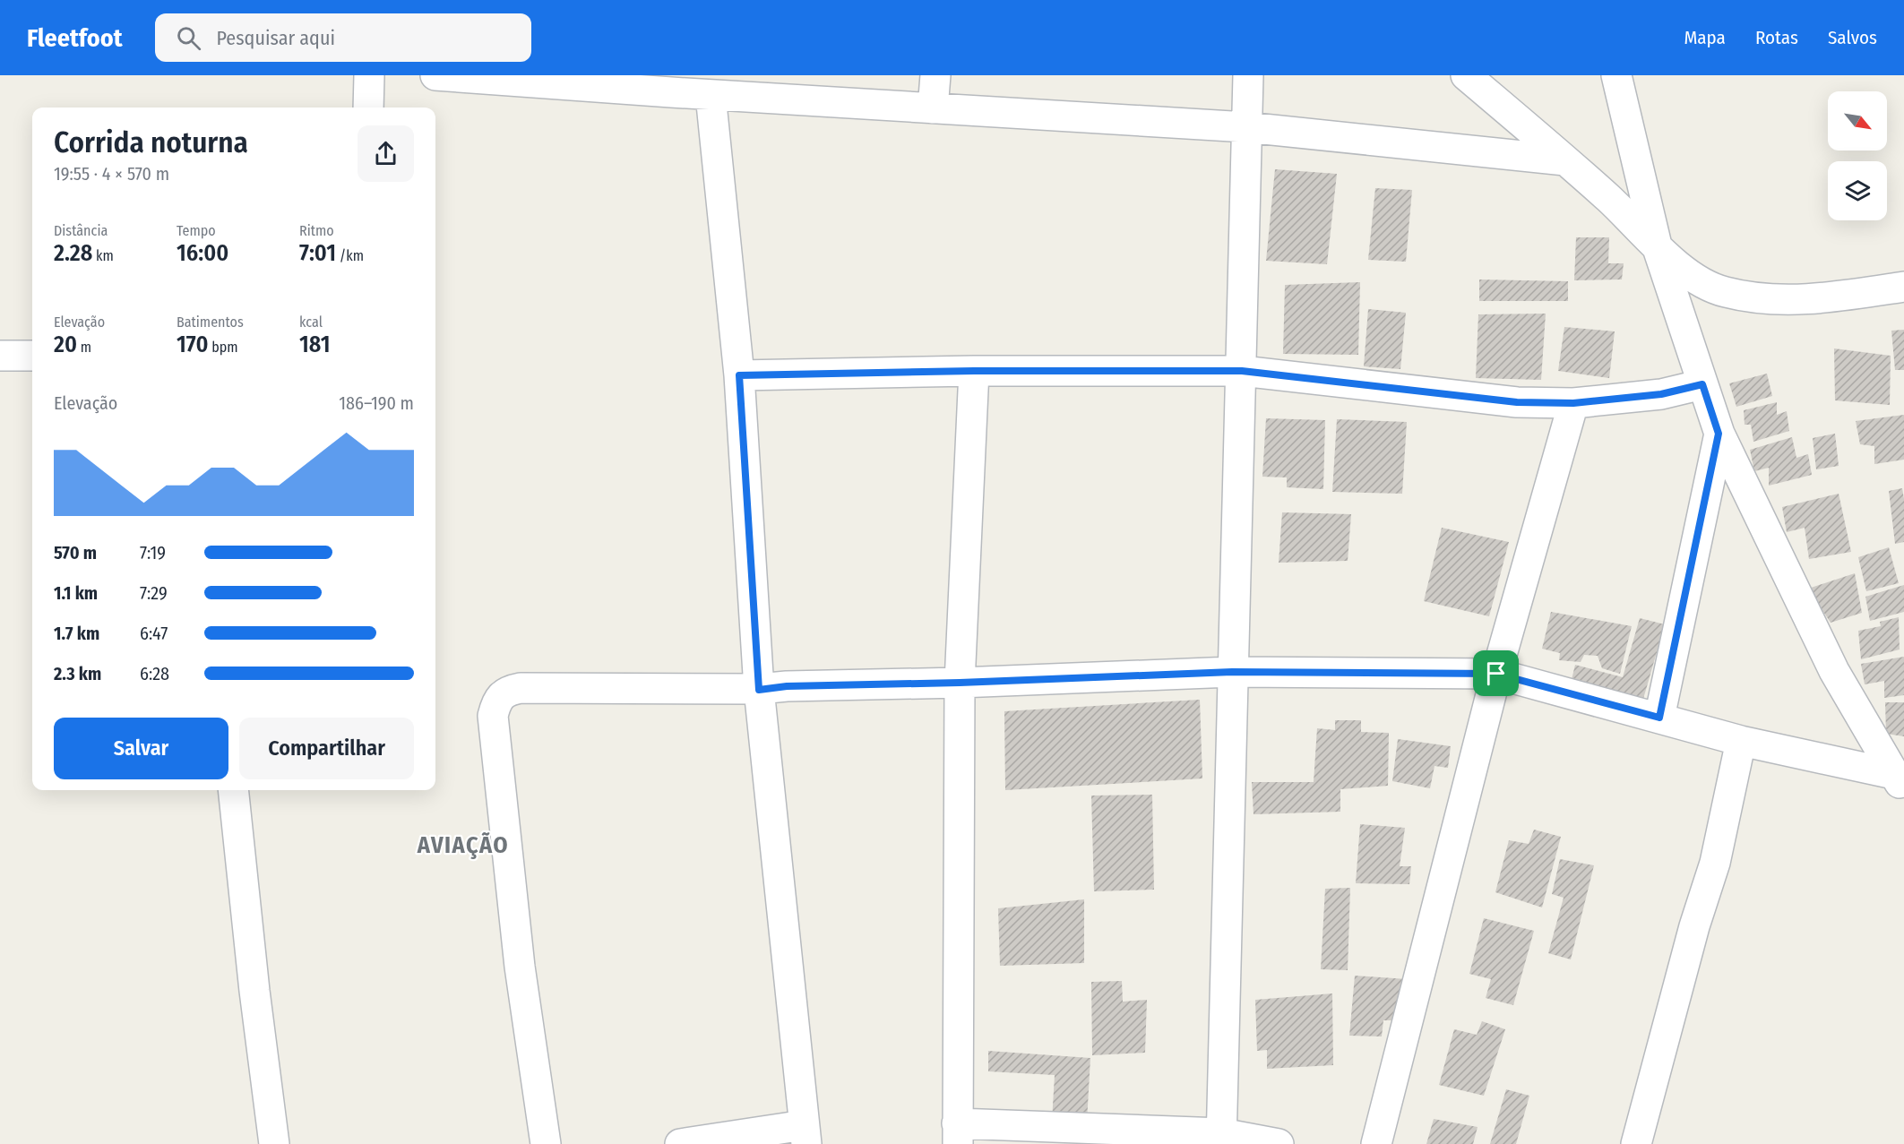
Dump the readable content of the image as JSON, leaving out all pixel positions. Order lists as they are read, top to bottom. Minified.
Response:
{"districts":["AVIAÇÃO"],"north":"bottom right","page":{"header":"Fleetfoot","search":"Pesquisar aqui","nav":["Mapa","Rotas","Salvos"],"heading":["Corrida noturna","19:55 · 4 × 570 m"],"stats":[["Distância","2.28 km"],["Tempo","16:00"],["Ritmo","7:01 /km"],["Elevação","20 m"],["Batimentos","170 bpm"],["kcal","181"]],"chart":["Elevação","186–190 m"],"list":[{"name":"570 m","note":"7:19"},{"name":"1.1 km","note":"7:29"},{"name":"1.7 km","note":"6:47"},{"name":"2.3 km","note":"6:28"}],"buttons":["Salvar","Compartilhar"]}}
